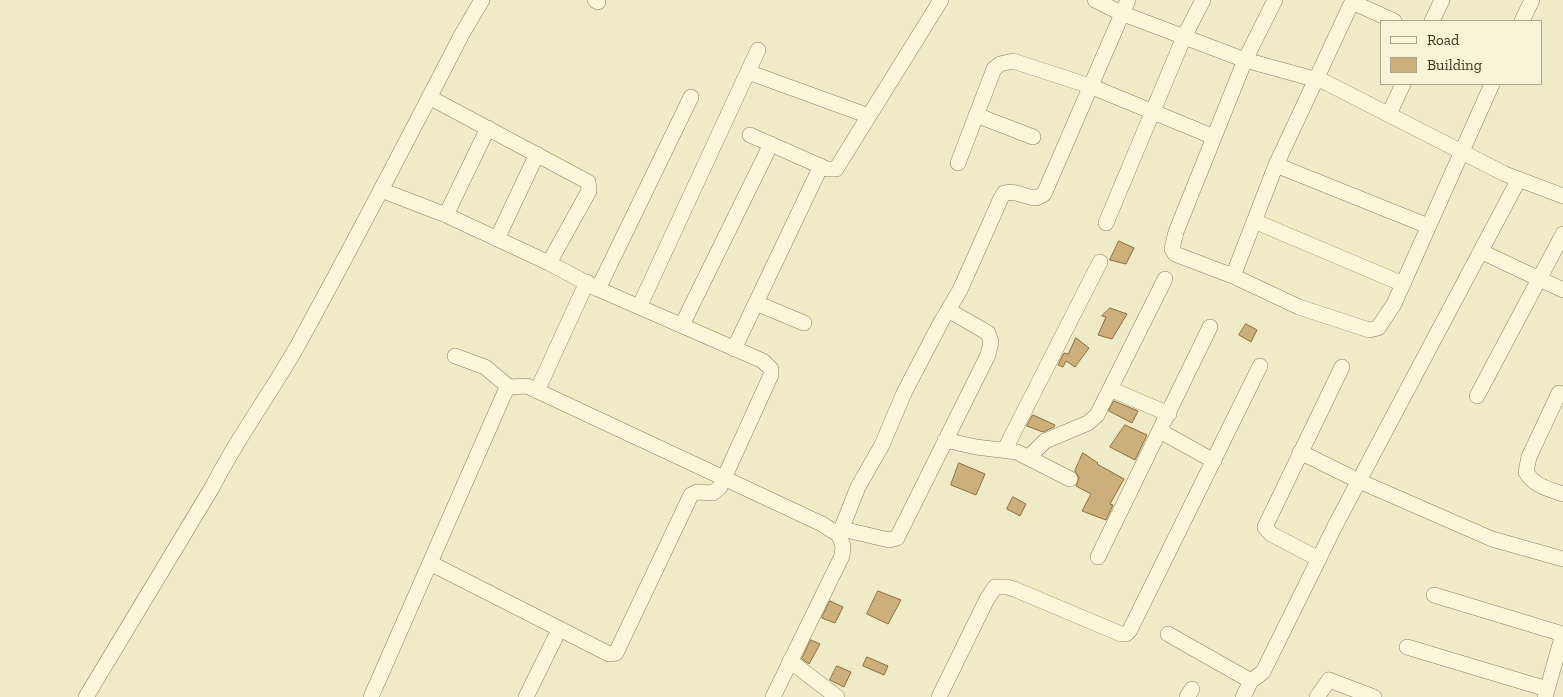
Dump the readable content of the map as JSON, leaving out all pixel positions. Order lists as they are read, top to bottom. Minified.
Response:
{"legend":["Road","Building"]}
